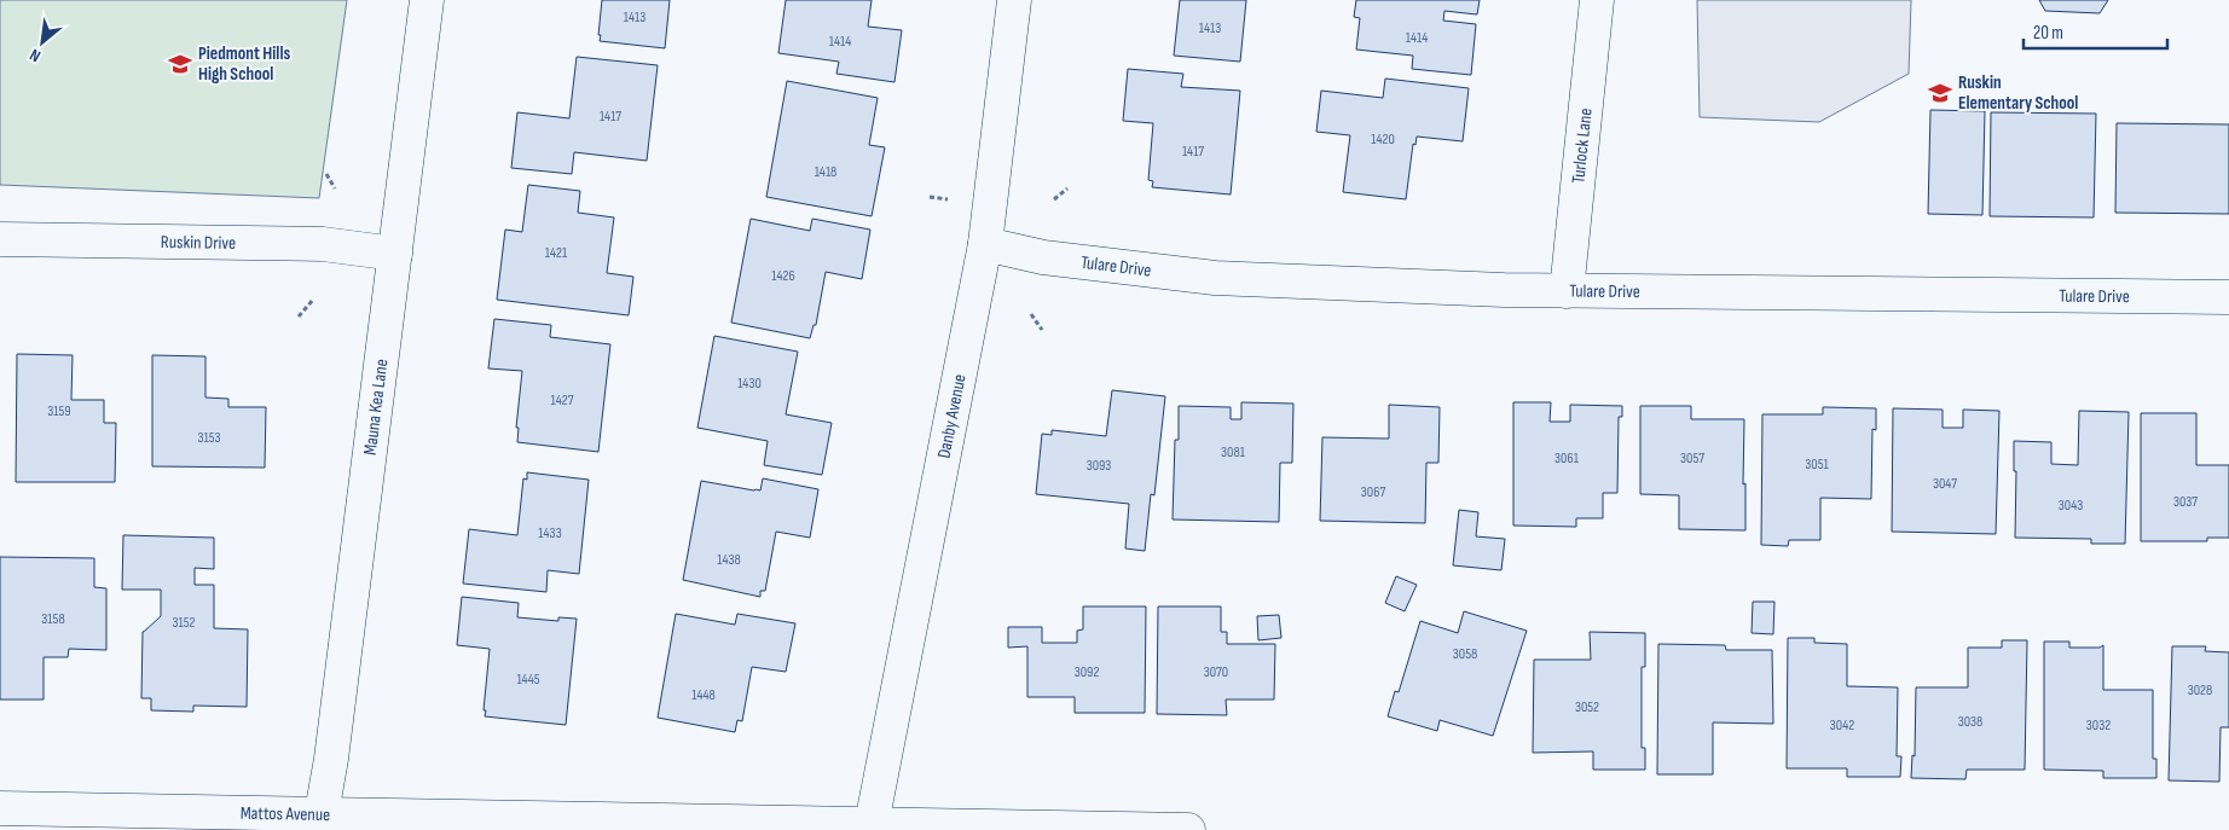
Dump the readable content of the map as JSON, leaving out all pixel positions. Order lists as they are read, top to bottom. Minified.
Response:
{"streets":{"street":["Turlock Lane","Ruskin Drive","Tulare Drive","Mauna Kea Lane","Danby Avenue","Mattos Avenue"]},"crossings":[["Turlock Lane","Tulare Drive"],["Ruskin Drive","Mauna Kea Lane"],["Tulare Drive","Danby Avenue"],["Mauna Kea Lane","Mattos Avenue"],["Danby Avenue","Mattos Avenue"]],"places":{"school or university":["Piedmont Hills High School","Ruskin Elementary School"]},"house_numbers":["1413","1413","1414","1414","1417","1420","1417","1418","1421","1426","1430","1427","3159","3153","3081","3061","3057","3051","3093","3047","3067","3037","3043","1433","1438","3158","3152","3058","3092","3070","1445","3028","1448","3052","3038","3042","3032"],"scale_bar":"20 m","north":"bottom left"}
